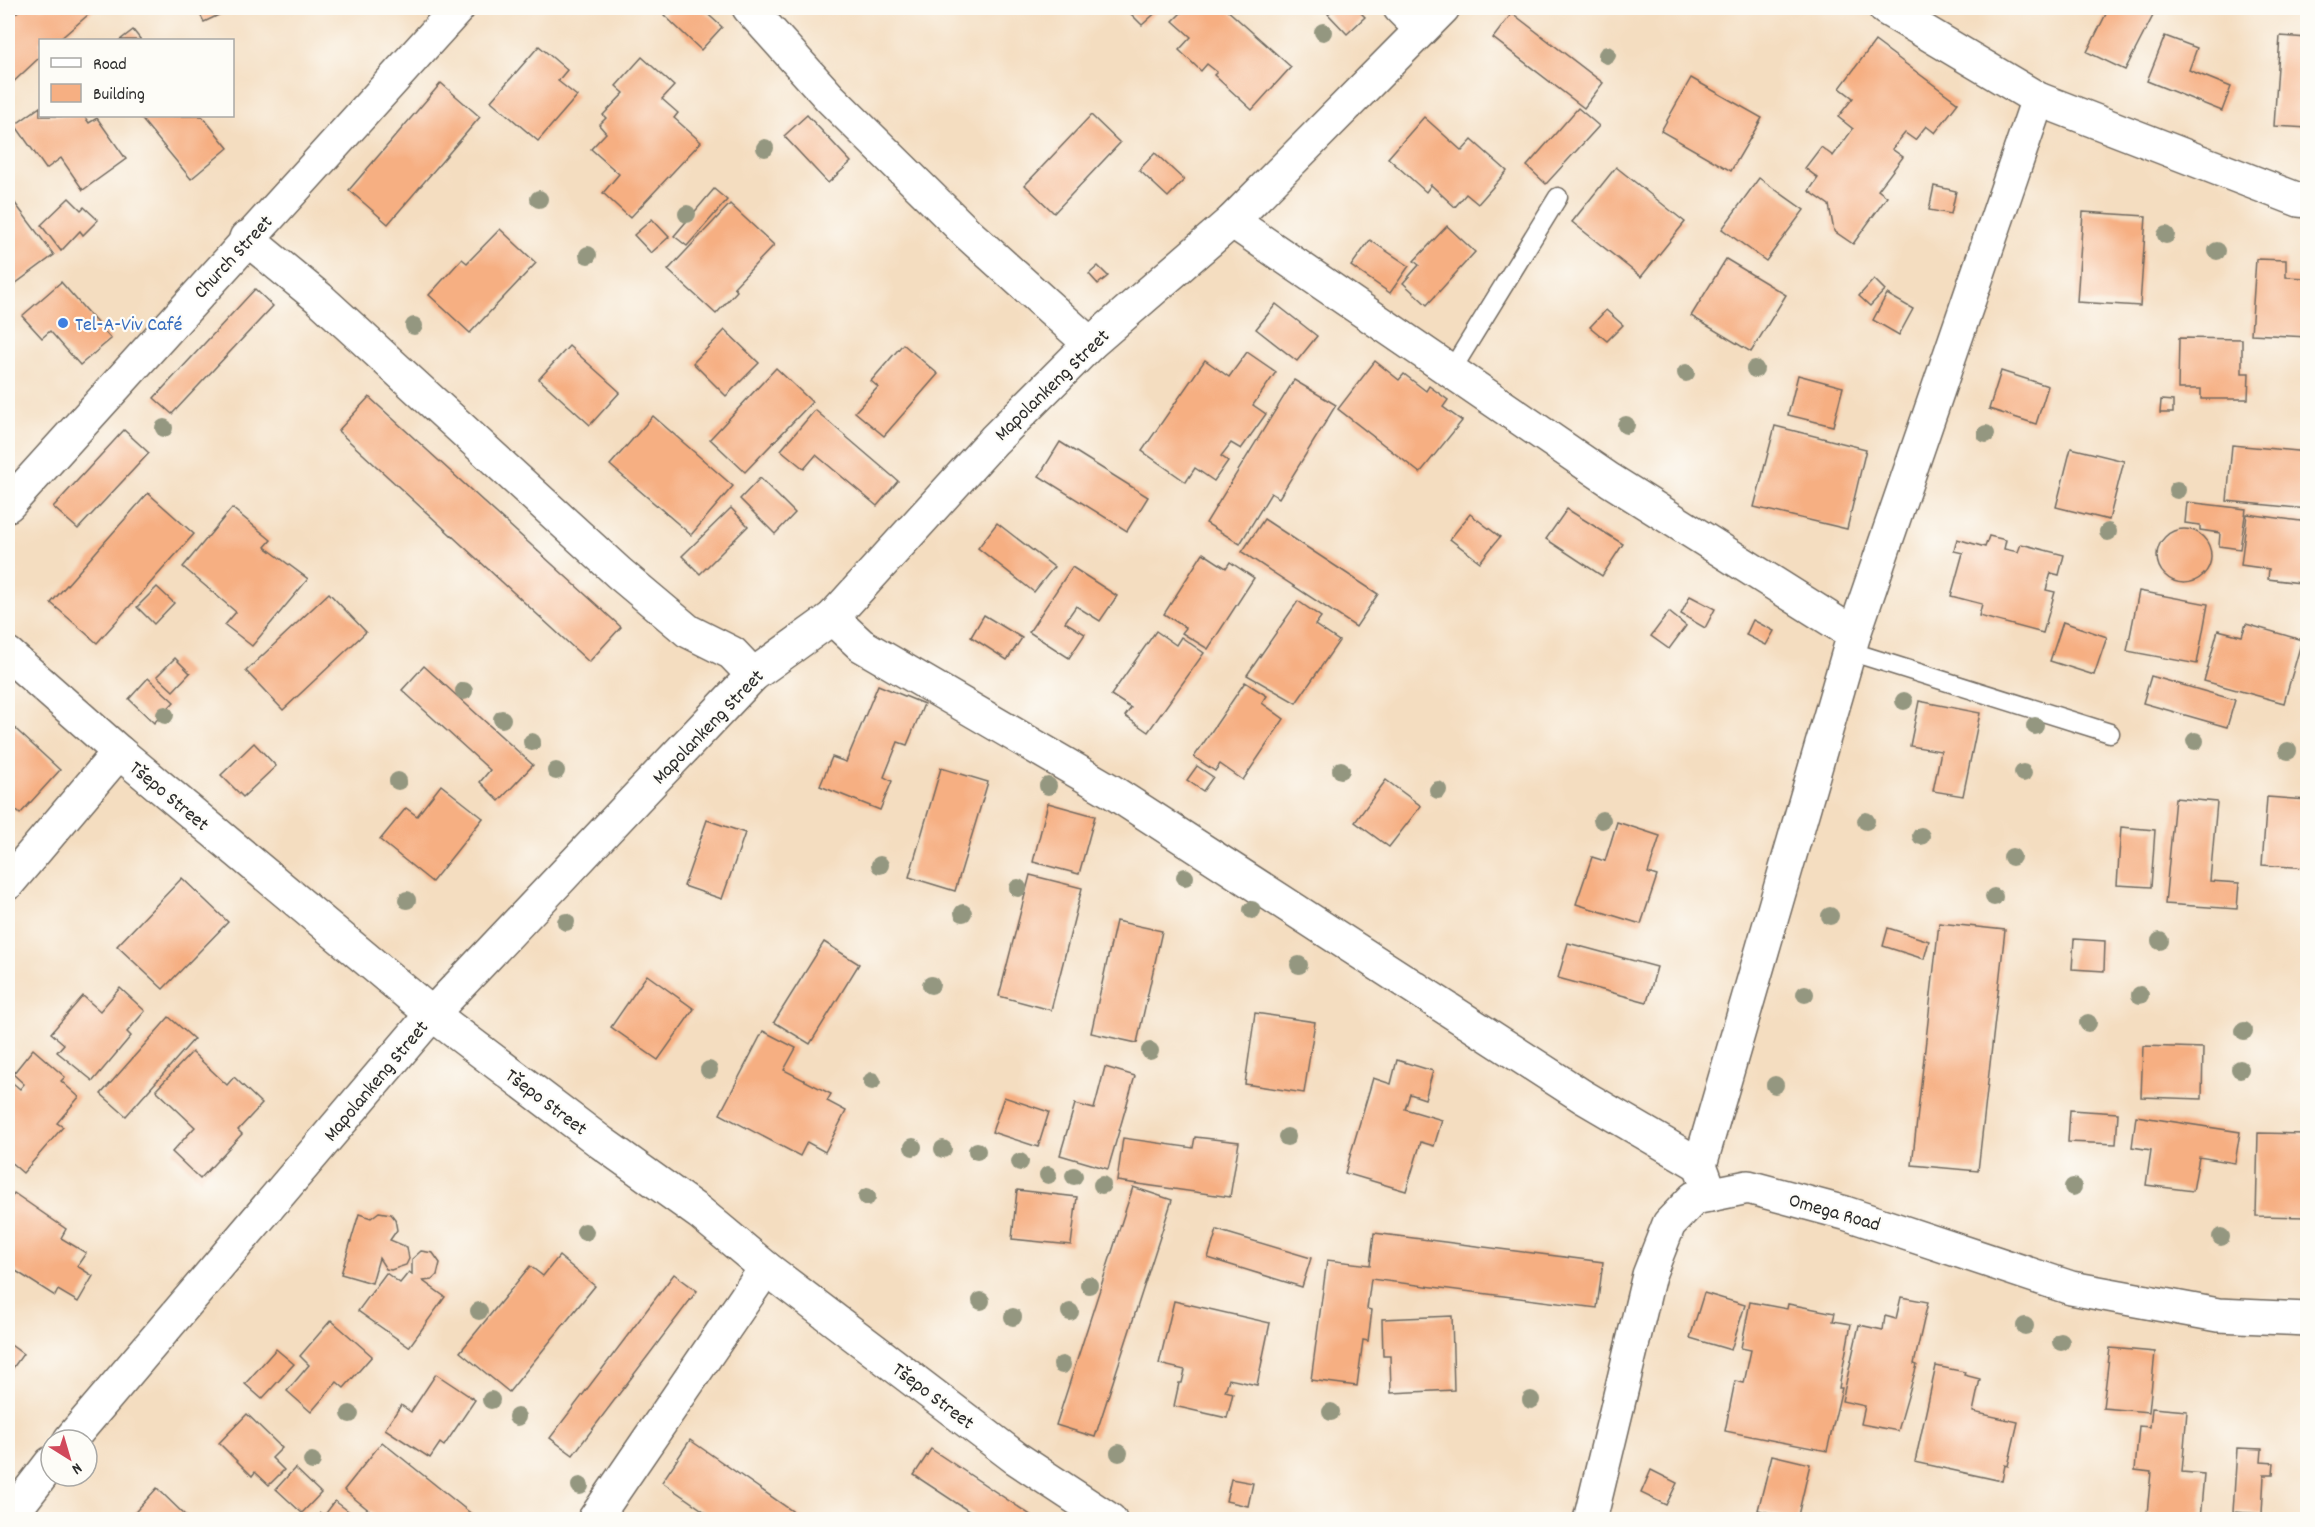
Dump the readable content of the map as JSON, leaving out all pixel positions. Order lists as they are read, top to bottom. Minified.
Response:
{"streets":{"street":["Church Street","Mapolankeng Street","Tšepo Street","Omega Road"]},"crossings":[["Mapolankeng Street","Tšepo Street"]],"places":["Tel-A-Viv Café"],"legend":["Road","Building"],"north":"bottom right"}
